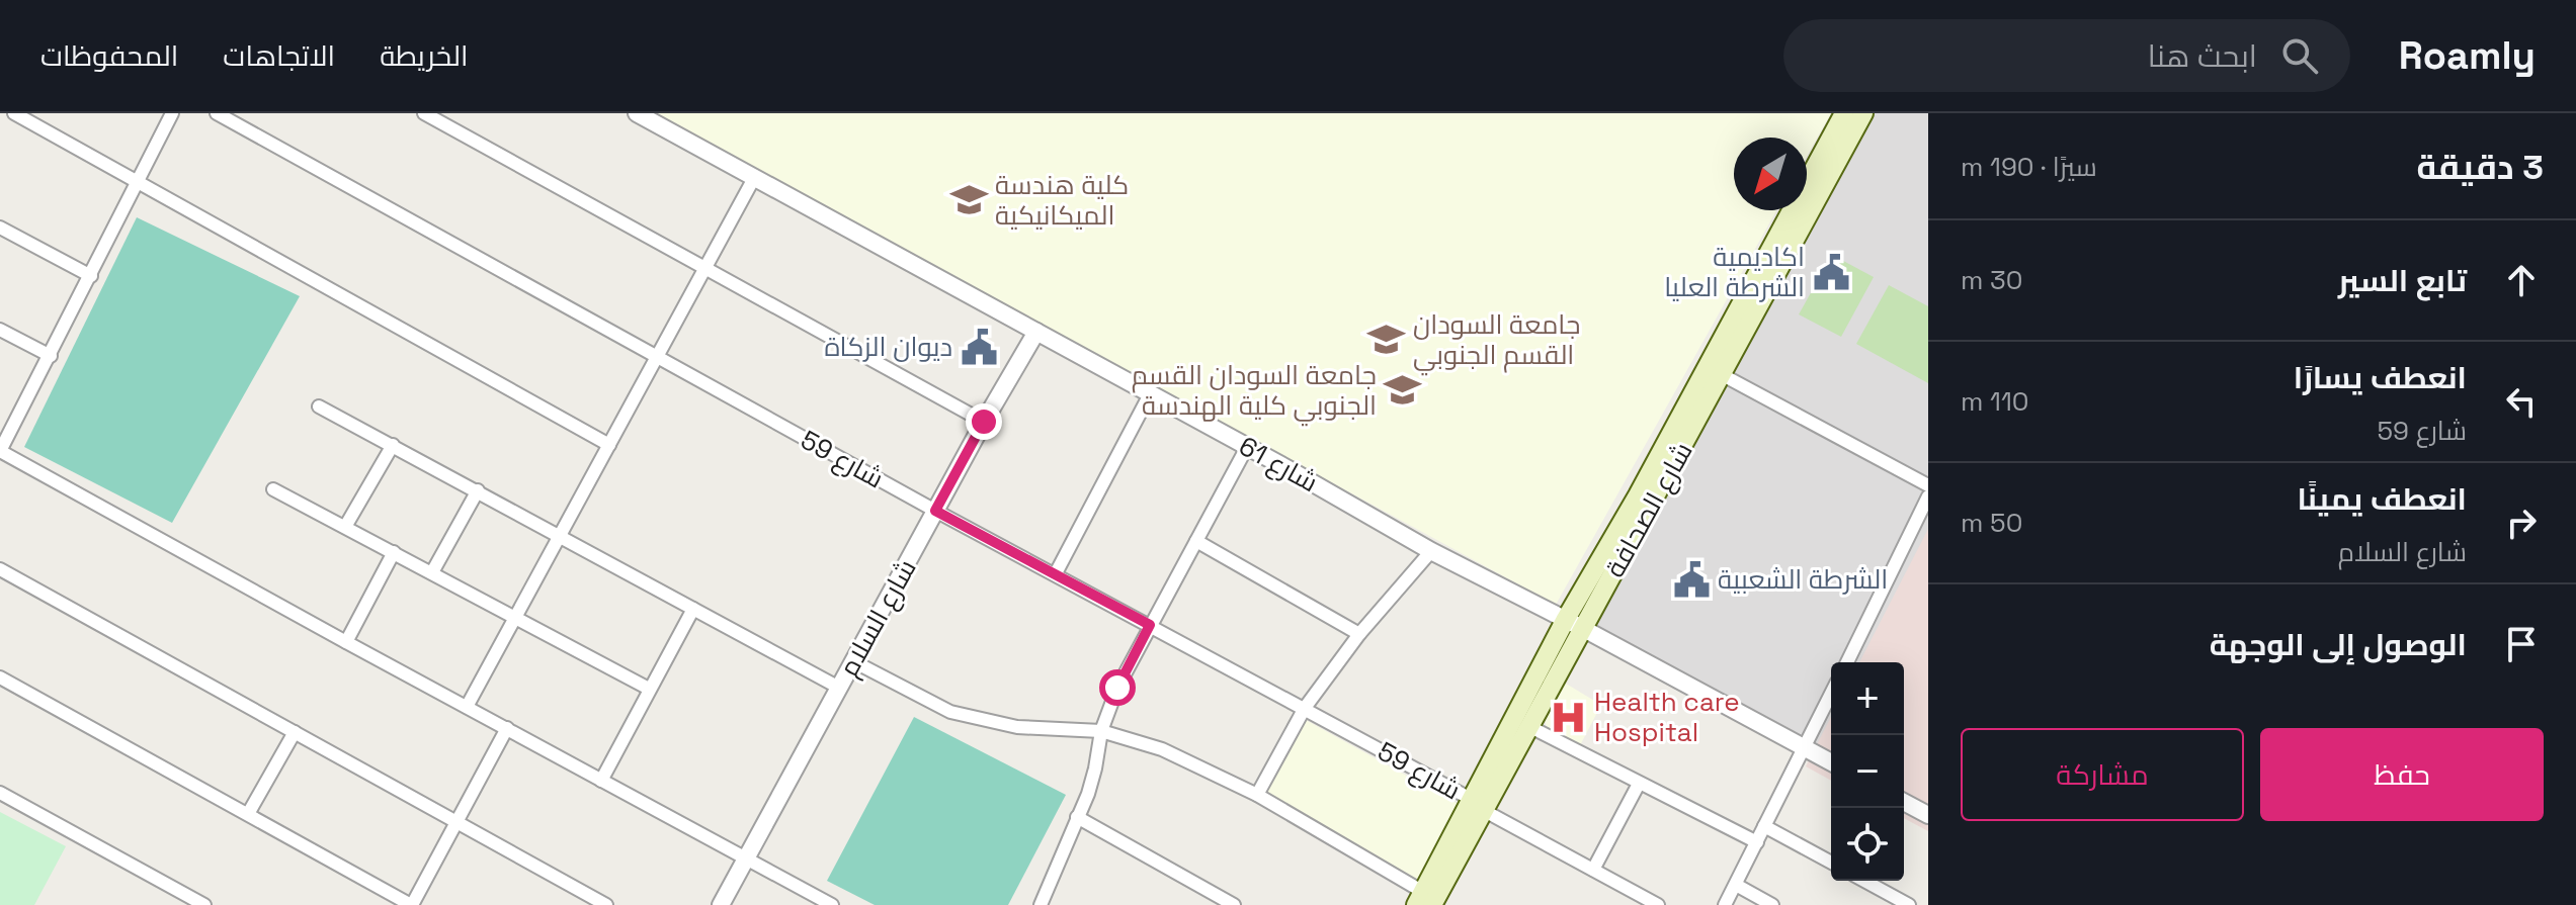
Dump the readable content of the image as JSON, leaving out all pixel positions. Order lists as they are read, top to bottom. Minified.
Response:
{"streets":{"main road":["شارع الصحافة"],"street":["شارع 59","شارع 61","شارع السلام"]},"crossings":[["شارع 59","شارع الصحافة"],["شارع 59","شارع السلام"],["شارع 61","شارع الصحافة"],["شارع 61","شارع السلام"]],"places":{"school or university":["كلية هندسة الميكانيكية","جامعة السودان القسم الجنوبي","جامعة السودان القسم الجنوبي كلية الهندسة"],"public building":["اكاديمية الشرطة العليا","ديوان الزكاة","الشرطة الشعبية"],"hospital":["Health care Hospital"]},"north":"bottom left","page":{"header":"Roamly","search":"ابحث هنا","nav":["الخريطة","الاتجاهات","المحفوظات"],"heading":["3 دقيقة","سيرًا · 190 m"],"list":[["تابع السير","30 m"],["انعطف يسارًا","شارع 59","110 m"],["انعطف يمينًا","شارع السلام","50 m"],"الوصول إلى الوجهة"],"map_buttons":["+","−"],"buttons":["حفظ","مشاركة"]}}
